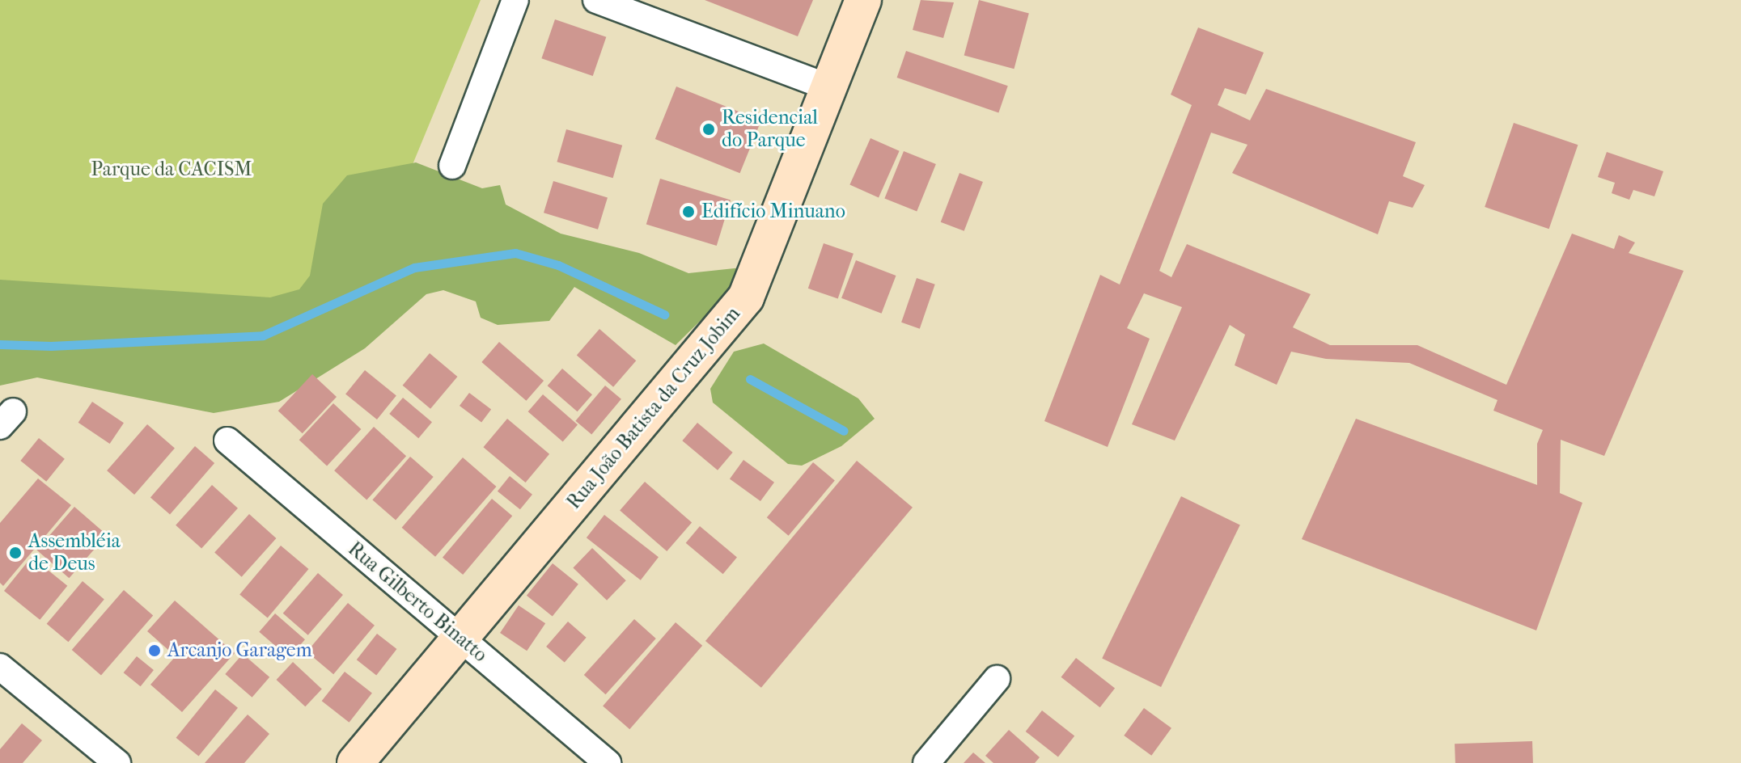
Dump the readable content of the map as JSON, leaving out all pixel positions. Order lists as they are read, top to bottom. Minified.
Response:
{"streets":{"street":["Rua João Batista da Cruz Jobim","Rua Gilberto Binatto"]},"crossings":[["Rua João Batista da Cruz Jobim","Rua Gilberto Binatto"]],"parks":["Parque da CACISM"],"places":["Residencial do Parque","Edifício Minuano","Assembléia de Deus","Arcanjo Garagem"]}
